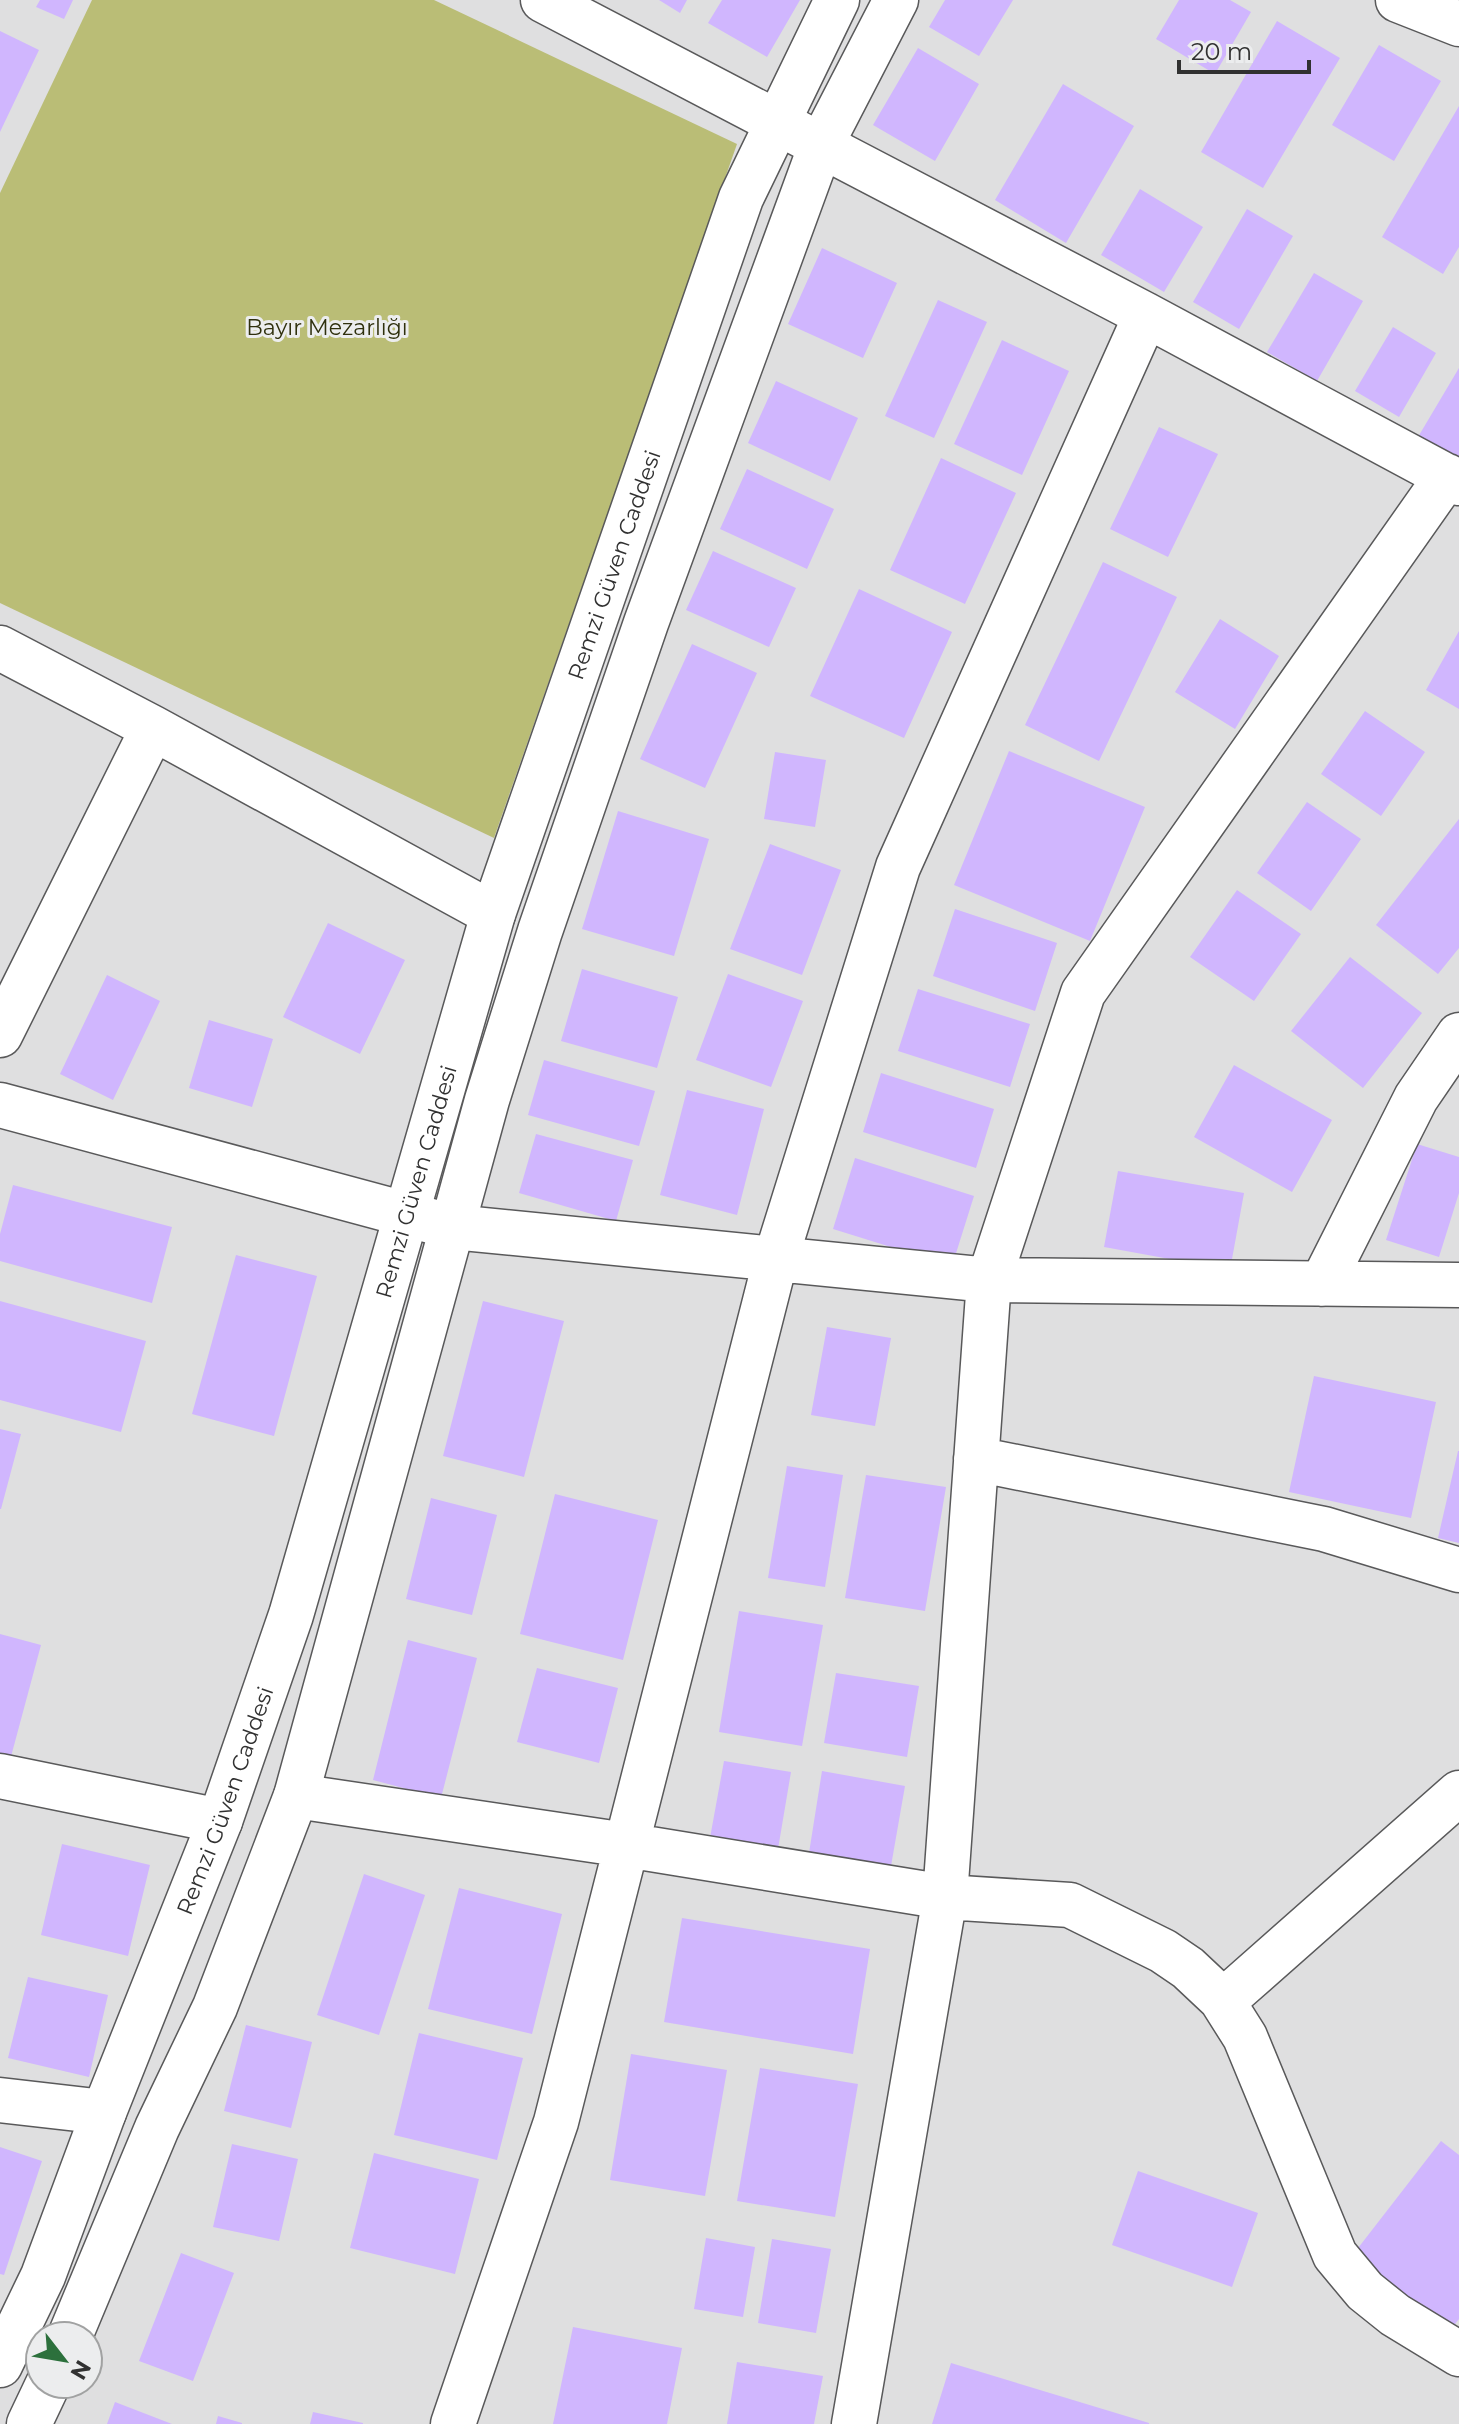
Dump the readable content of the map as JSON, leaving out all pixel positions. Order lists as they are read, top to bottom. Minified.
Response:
{"streets":{"street":["Remzi Güven Caddesi"]},"parks":["Bayır Mezarlığı"],"scale_bar":"20 m","north":"bottom right"}
